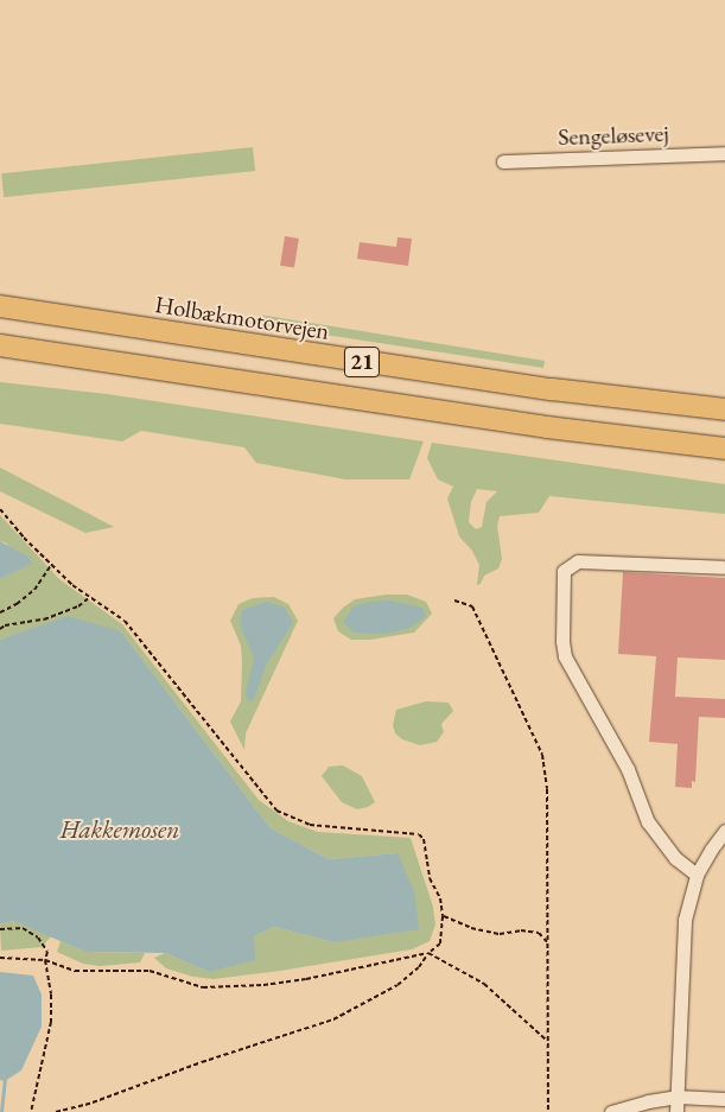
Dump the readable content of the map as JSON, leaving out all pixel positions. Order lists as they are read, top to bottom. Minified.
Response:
{"streets":{"highway":["Holbækmotorvejen","21"],"street":["Sengeløsevej"]},"water":["Hakkemosen"]}
